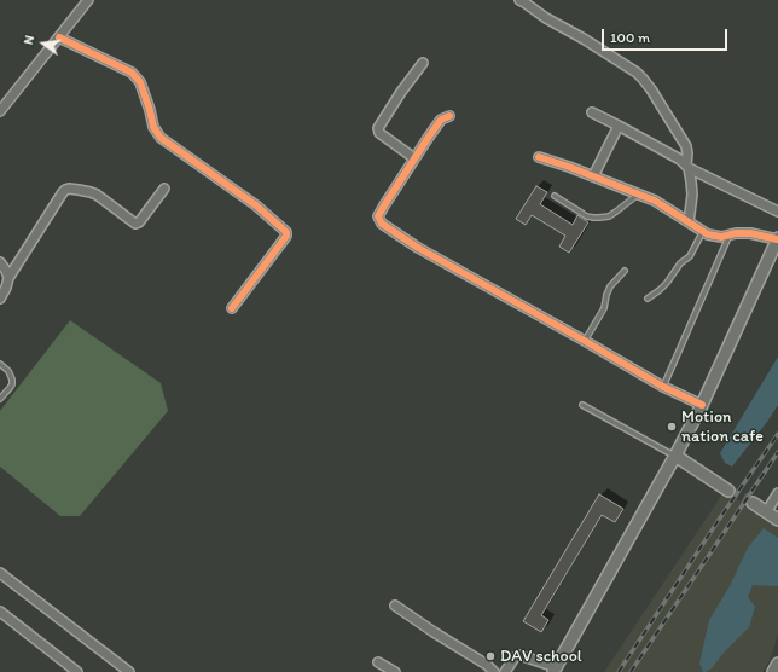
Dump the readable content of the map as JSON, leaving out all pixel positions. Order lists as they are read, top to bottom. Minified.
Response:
{"places":["Motion nation cafe","DAV school"],"scale_bar":"100 m","north":"left"}
